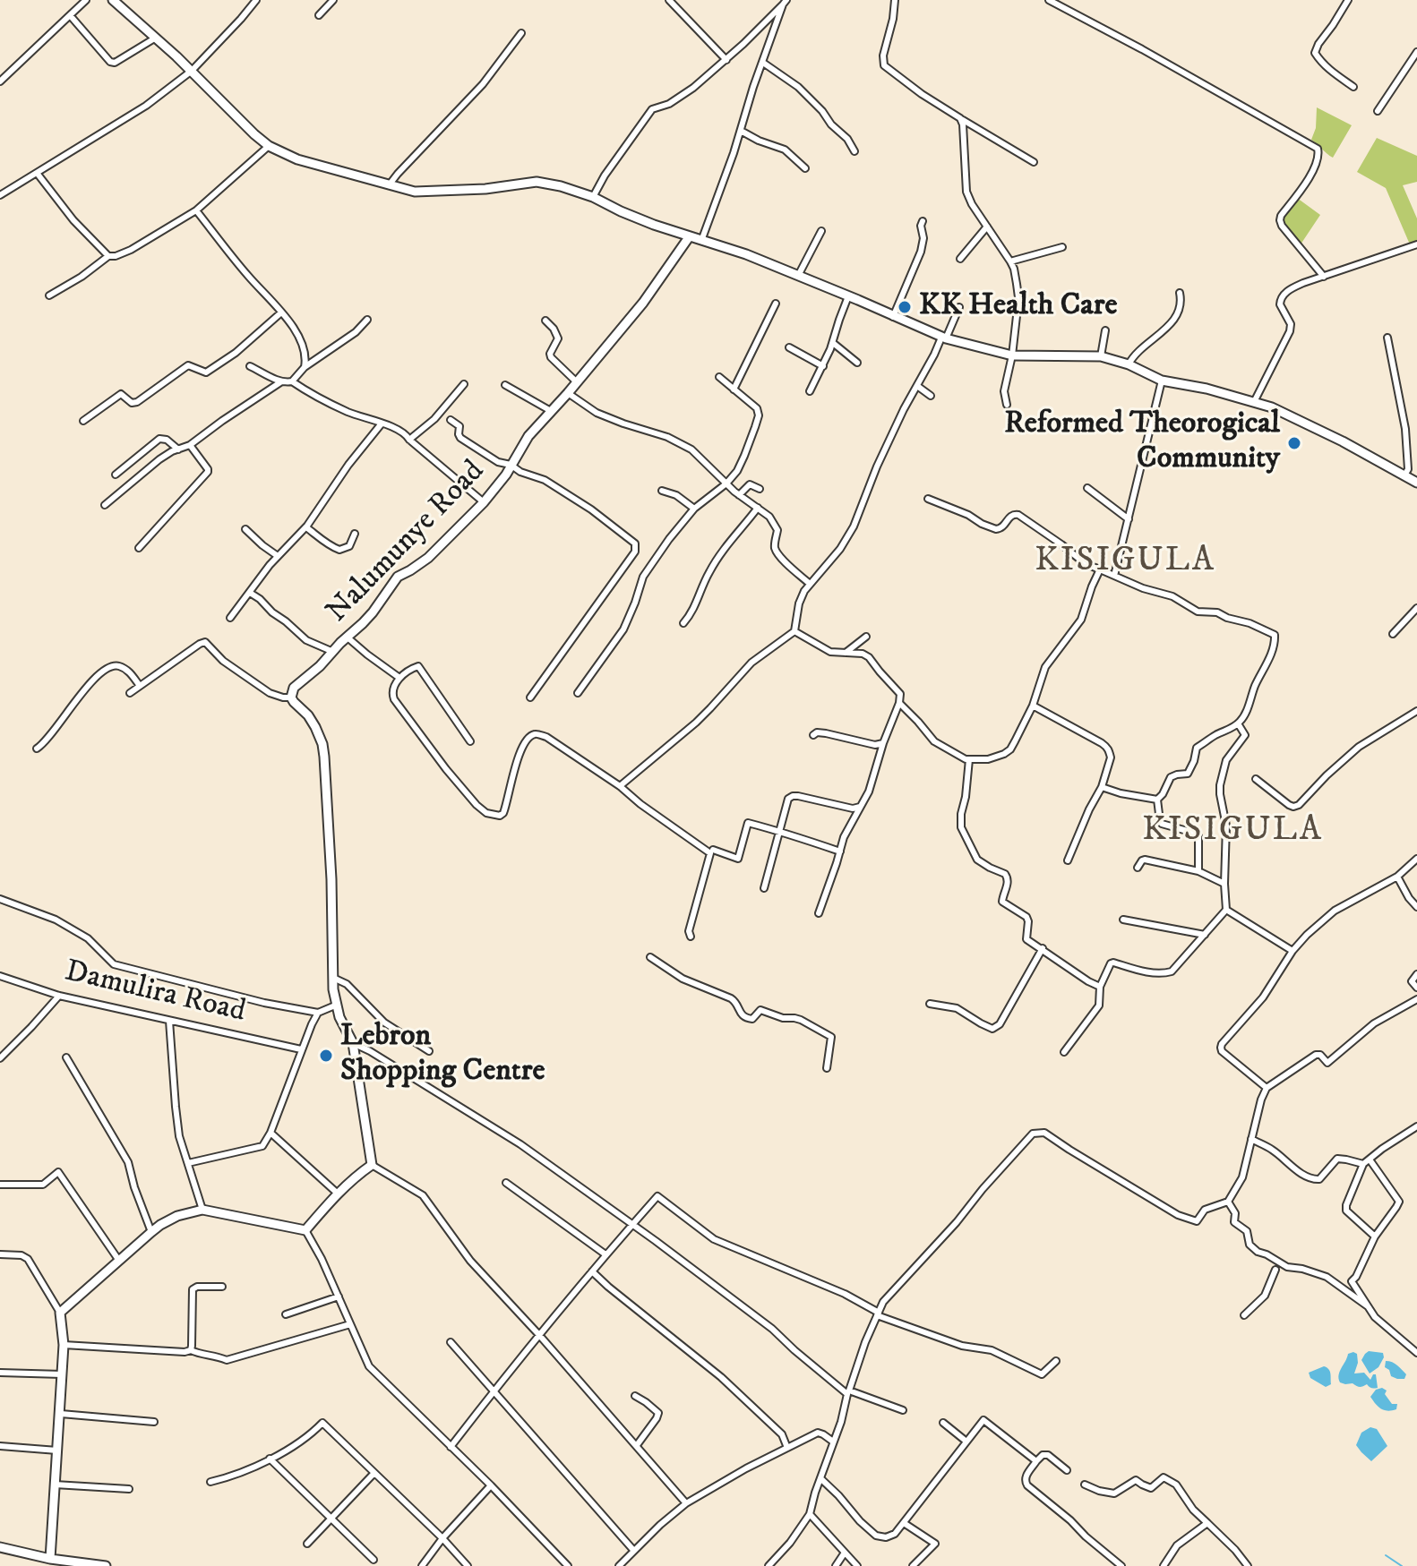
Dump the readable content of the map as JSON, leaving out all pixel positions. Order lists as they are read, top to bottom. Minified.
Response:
{"streets":{"street":["Nalumunye Road","Damulira Road"]},"districts":["KISIGULA","KISIGULA"],"places":["KK Health Care","Reformed Theorogical Community","Lebron Shopping Centre"]}
